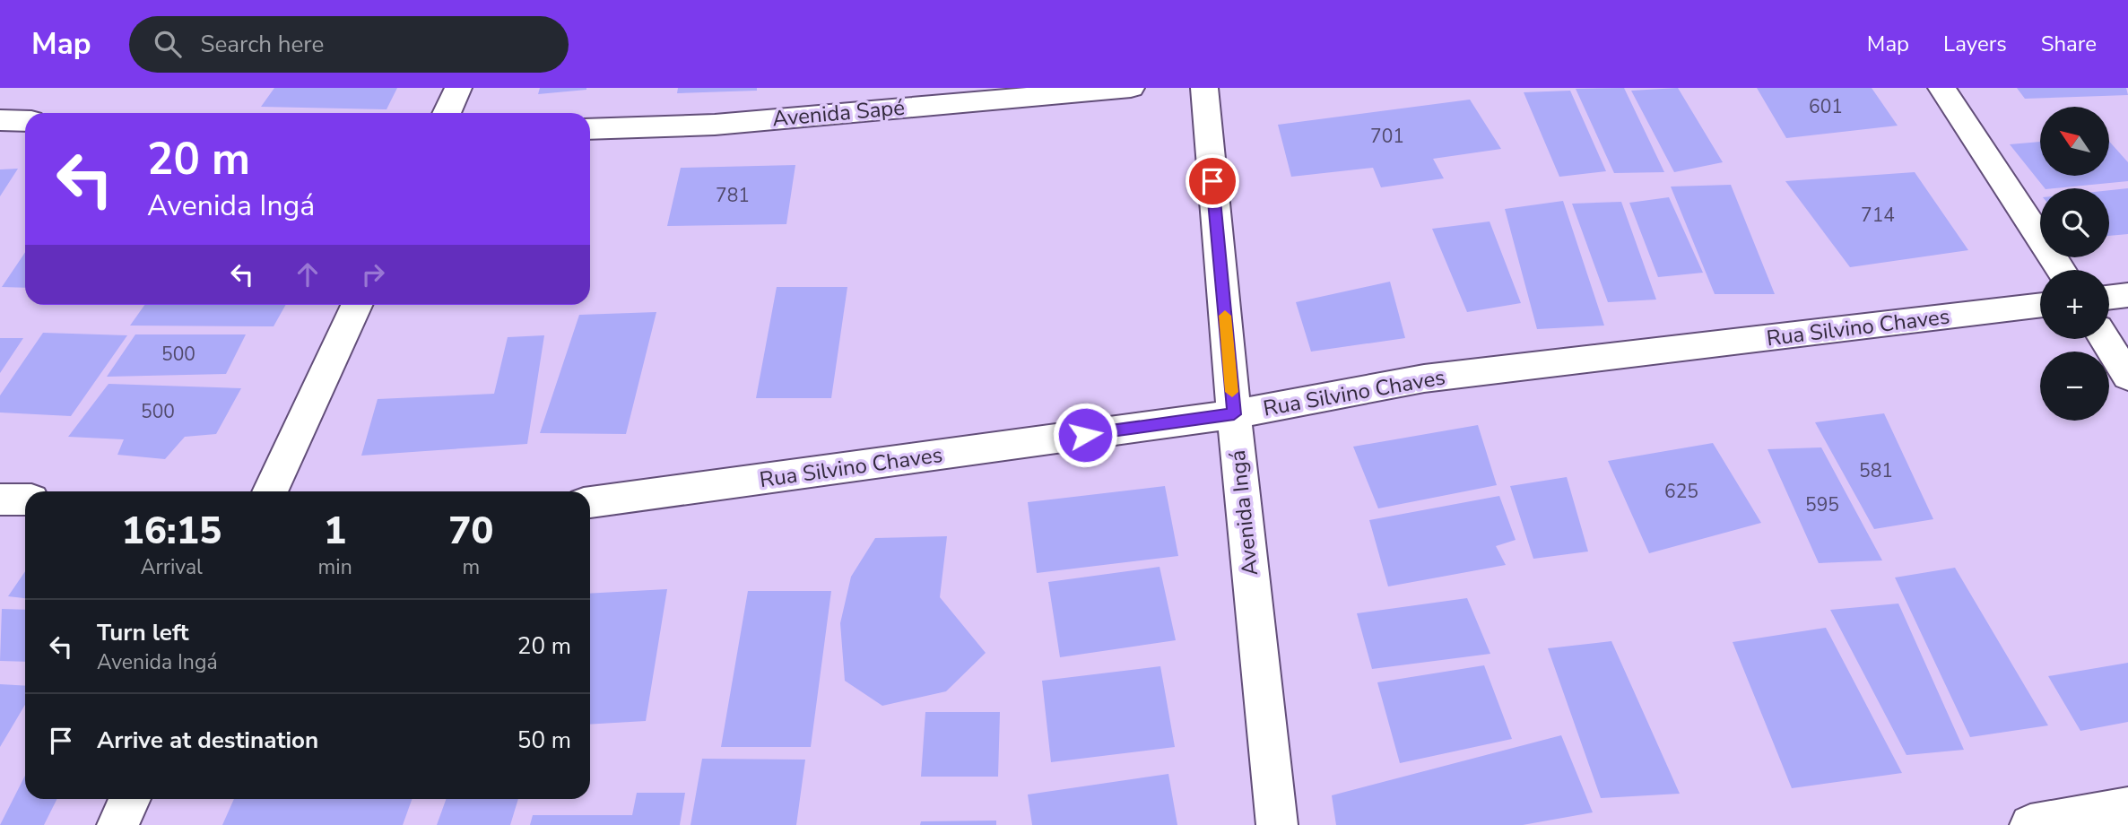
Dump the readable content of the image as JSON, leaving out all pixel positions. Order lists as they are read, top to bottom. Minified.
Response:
{"streets":{"street":["Avenida Sapé","Rua Silvino Chaves","Avenida Ingá"]},"crossings":[["Rua Silvino Chaves","Avenida Ingá"]],"house_numbers":["601","701","781","714","500","500","581","625","595"],"north":"top left","page":{"header":"Map","search":"Search here","nav":["Map","Layers","Share"],"map_buttons":["+","−"],"turn":["20 m","Avenida Ingá"],"eta":["16:15","Arrival","1","min","70","m"],"list":[{"name":"Turn left","note":"Avenida Ingá","value":"20 m"},{"name":"Arrive at destination","value":"50 m"}]}}
